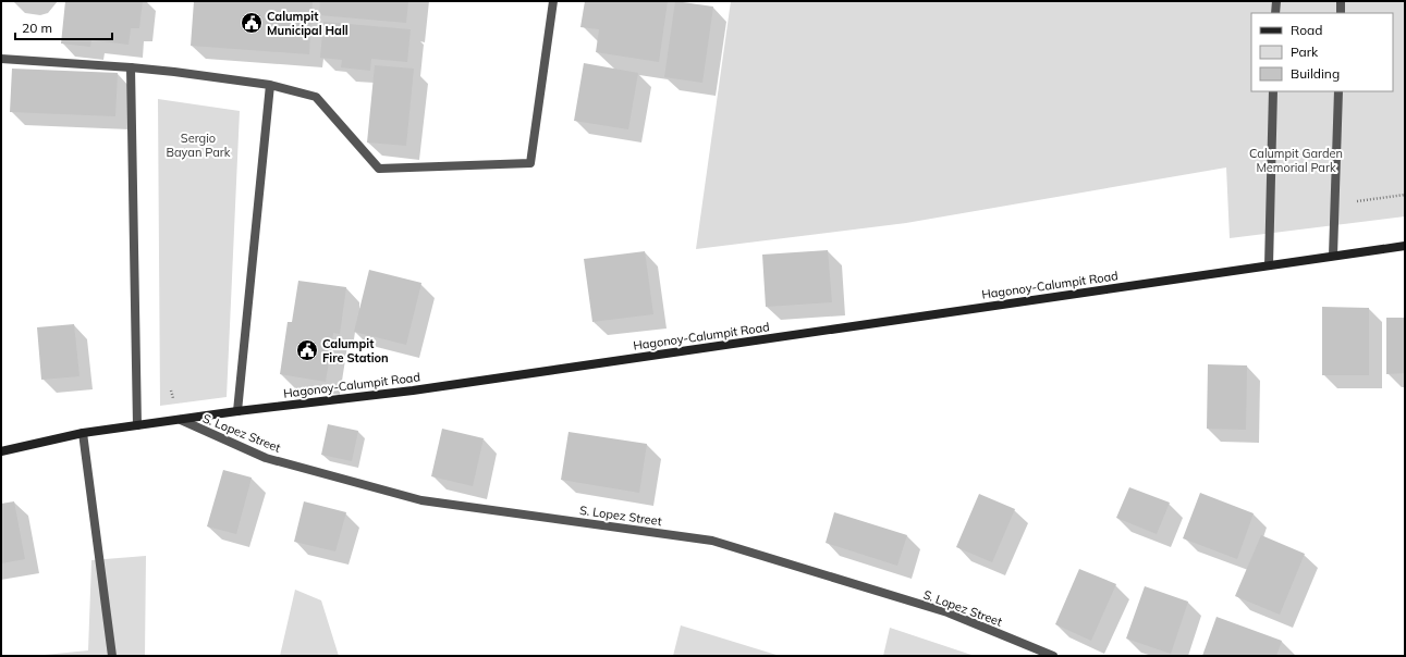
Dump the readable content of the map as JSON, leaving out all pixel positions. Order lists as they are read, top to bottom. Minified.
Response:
{"streets":{"main road":["Hagonoy-Calumpit Road"],"street":["S. Lopez Street"]},"crossings":[["Hagonoy-Calumpit Road","S. Lopez Street"]],"parks":["Sergio Bayan Park","Calumpit Garden Memorial Park"],"places":{"public building":["Calumpit Municipal Hall","Calumpit Fire Station"]},"legend":["Road","Park","Building"],"scale_bar":"20 m"}
